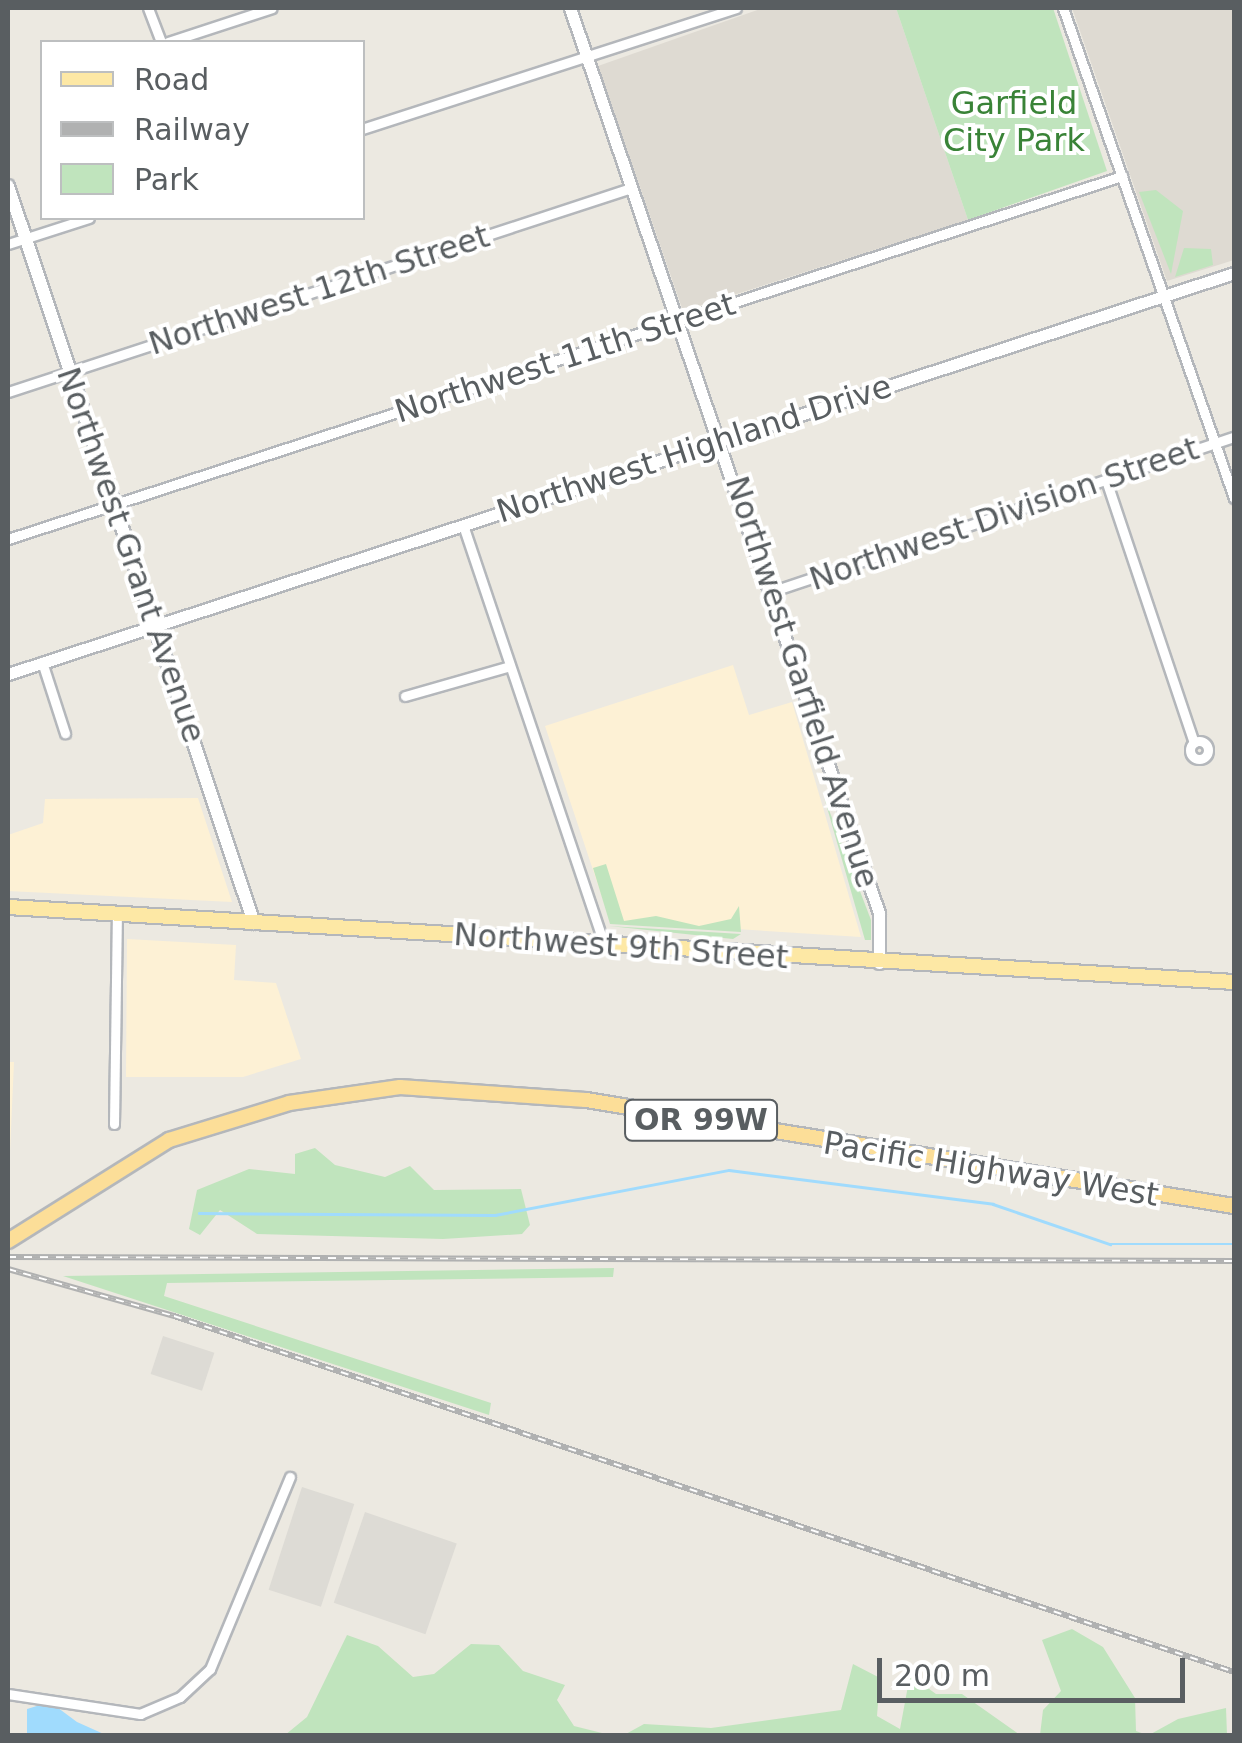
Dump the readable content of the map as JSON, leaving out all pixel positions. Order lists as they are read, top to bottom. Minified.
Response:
{"streets":{"highway":["OR 99W","Pacific Highway West"],"main road":["Northwest Grant Avenue","Northwest 9th Street"],"street":["Northwest 12th Street","Northwest 11th Street","Northwest Highland Drive","Northwest Division Street","Northwest Garfield Avenue"]},"crossings":[["Northwest 12th Street","Northwest Grant Avenue"],["Northwest 12th Street","Northwest Garfield Avenue"],["Northwest 11th Street","Northwest Grant Avenue"],["Northwest 11th Street","Northwest Garfield Avenue"],["Northwest Highland Drive","Northwest Grant Avenue"],["Northwest Highland Drive","Northwest Garfield Avenue"],["Northwest Division Street","Northwest Garfield Avenue"],["Northwest Grant Avenue","Northwest 9th Street"],["Northwest Garfield Avenue","Northwest 9th Street"]],"parks":["Garfield City Park"],"legend":["Road","Railway","Park"],"scale_bar":"200 m"}
